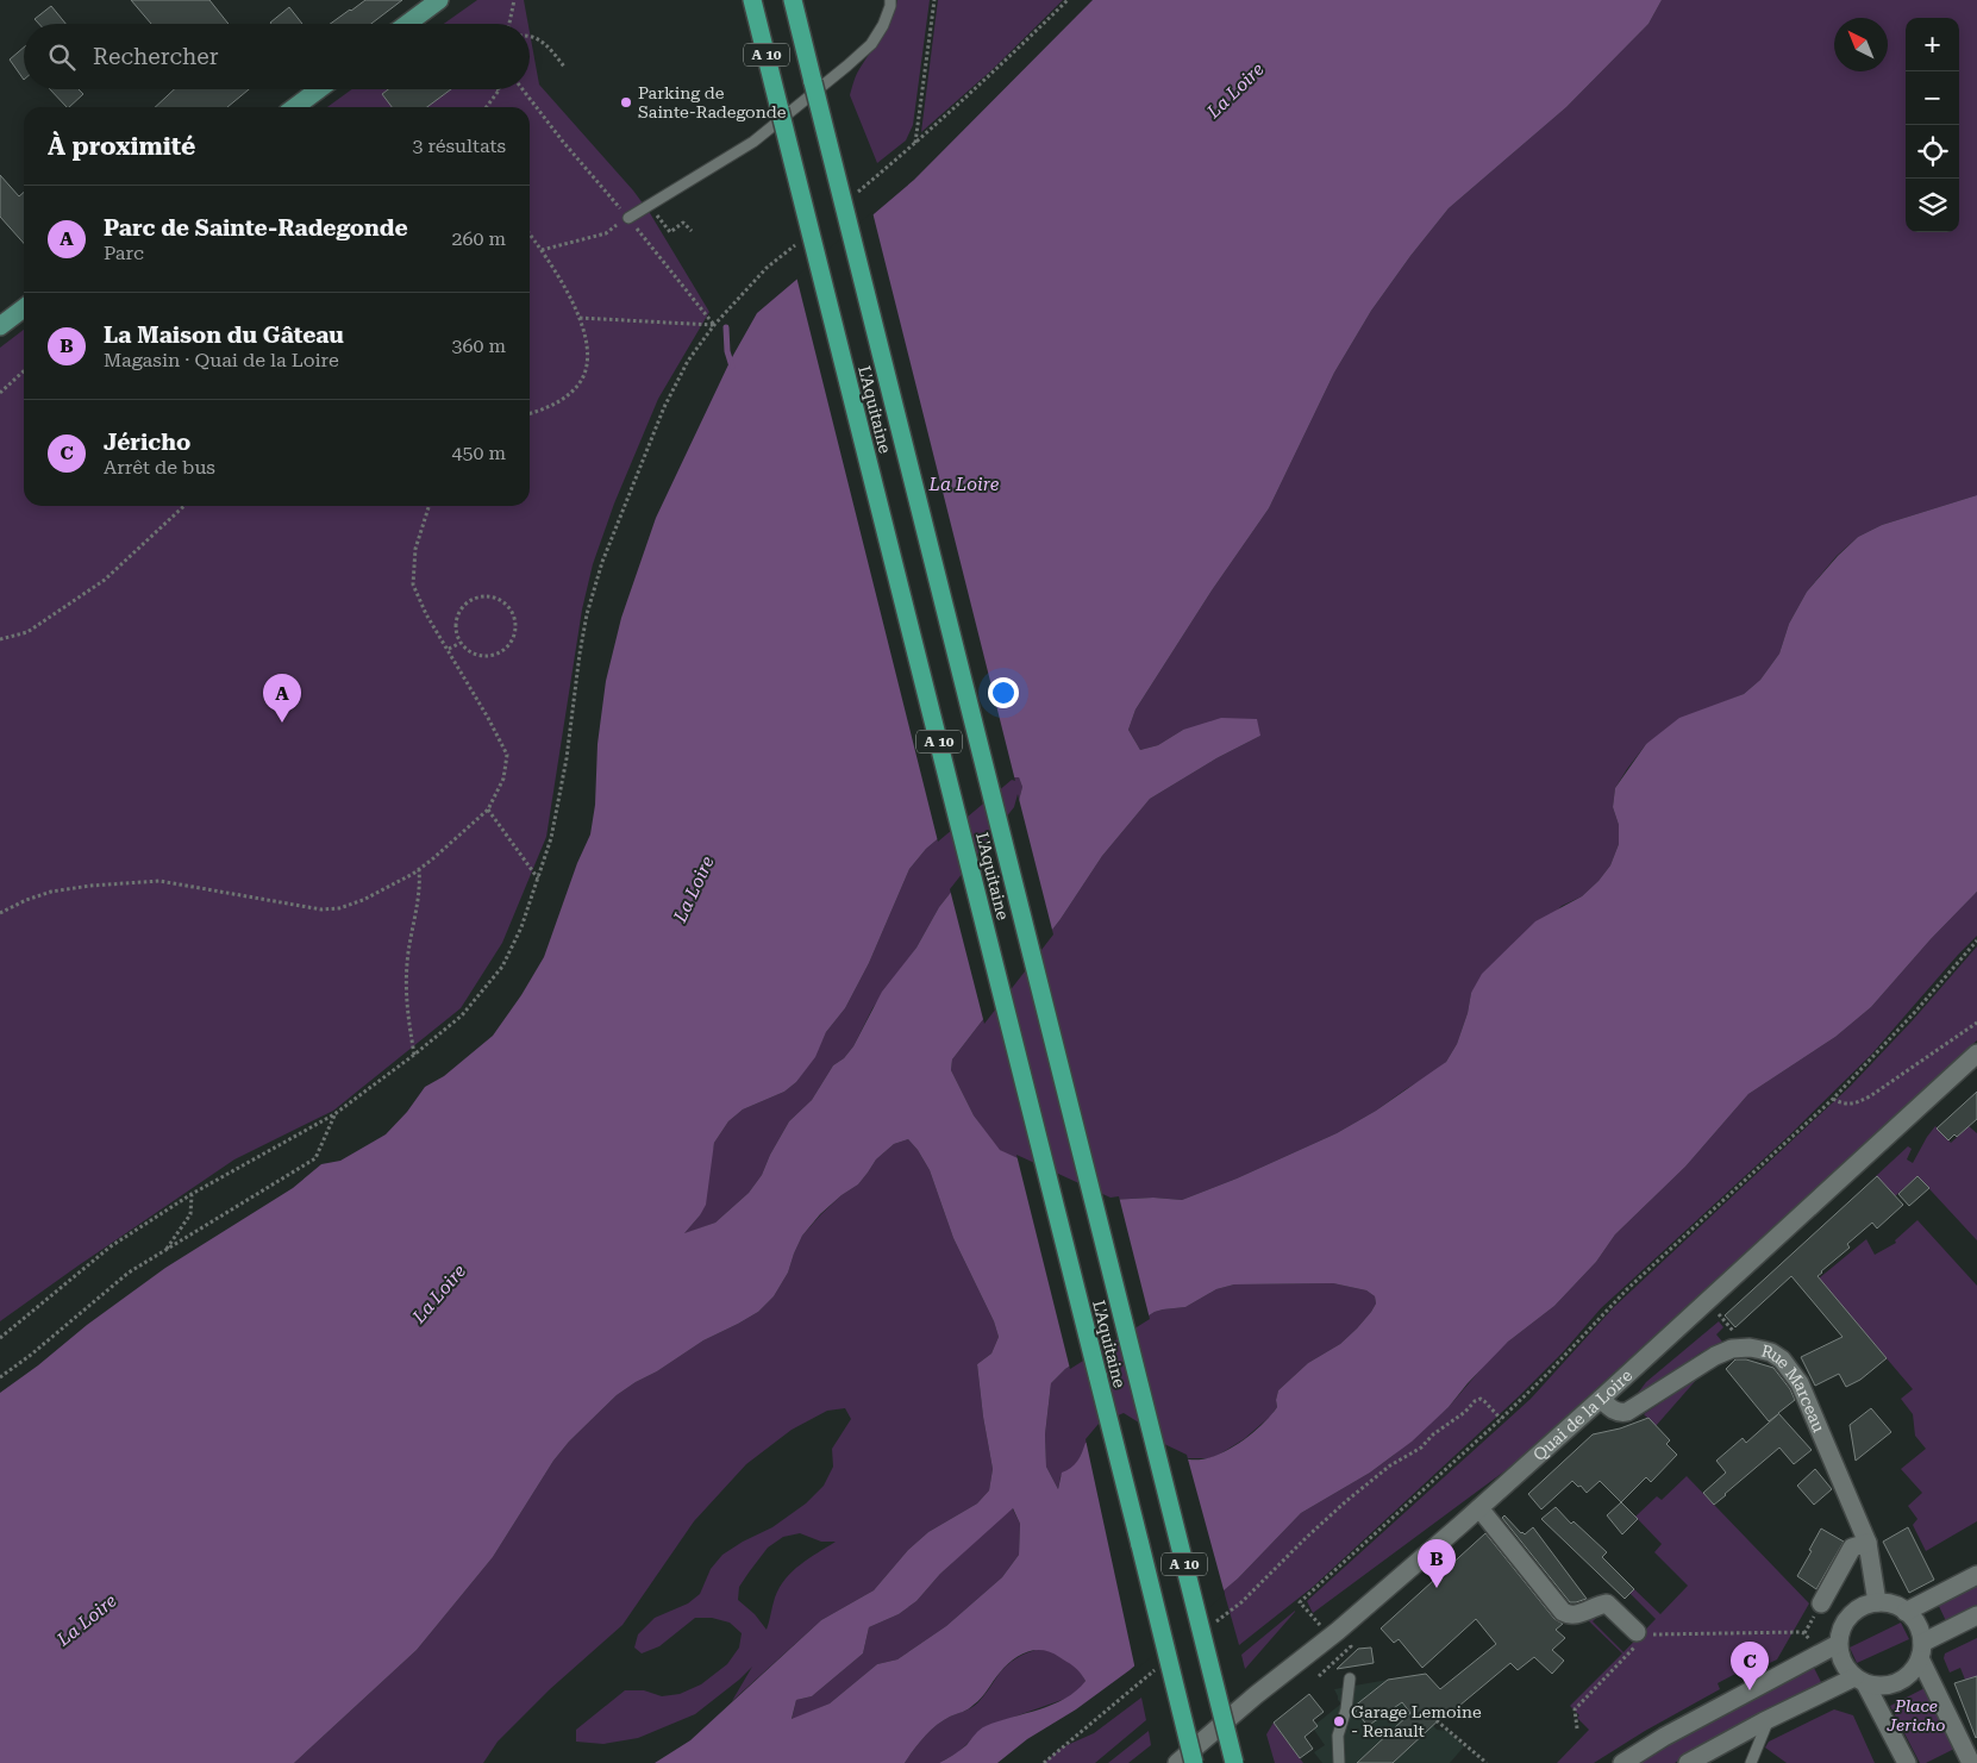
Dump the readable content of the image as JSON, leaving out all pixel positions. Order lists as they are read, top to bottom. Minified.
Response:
{"streets":{"highway":["A 10","L'Aquitaine"],"street":["Rue Marceau","Quai de la Loire"]},"crossings":[["Rue Marceau","Quai de la Loire"]],"water":["La Loire"],"parks":["Place Jericho"],"places":["Parking de Sainte-Radegonde","Garage Lemoine - Renault"],"north":"top left","page":{"map_buttons":["+","−"],"search":"Rechercher","heading":["À proximité","3 résultats"],"list":[{"mark":"A","name":"Parc de Sainte-Radegonde","note":"Parc","value":"260 m"},{"mark":"B","name":"La Maison du Gâteau","note":"Magasin · Quai de la Loire","value":"360 m"},{"mark":"C","name":"Jéricho","note":"Arrêt de bus","value":"450 m"}],"pins":["A","B","C"]}}
